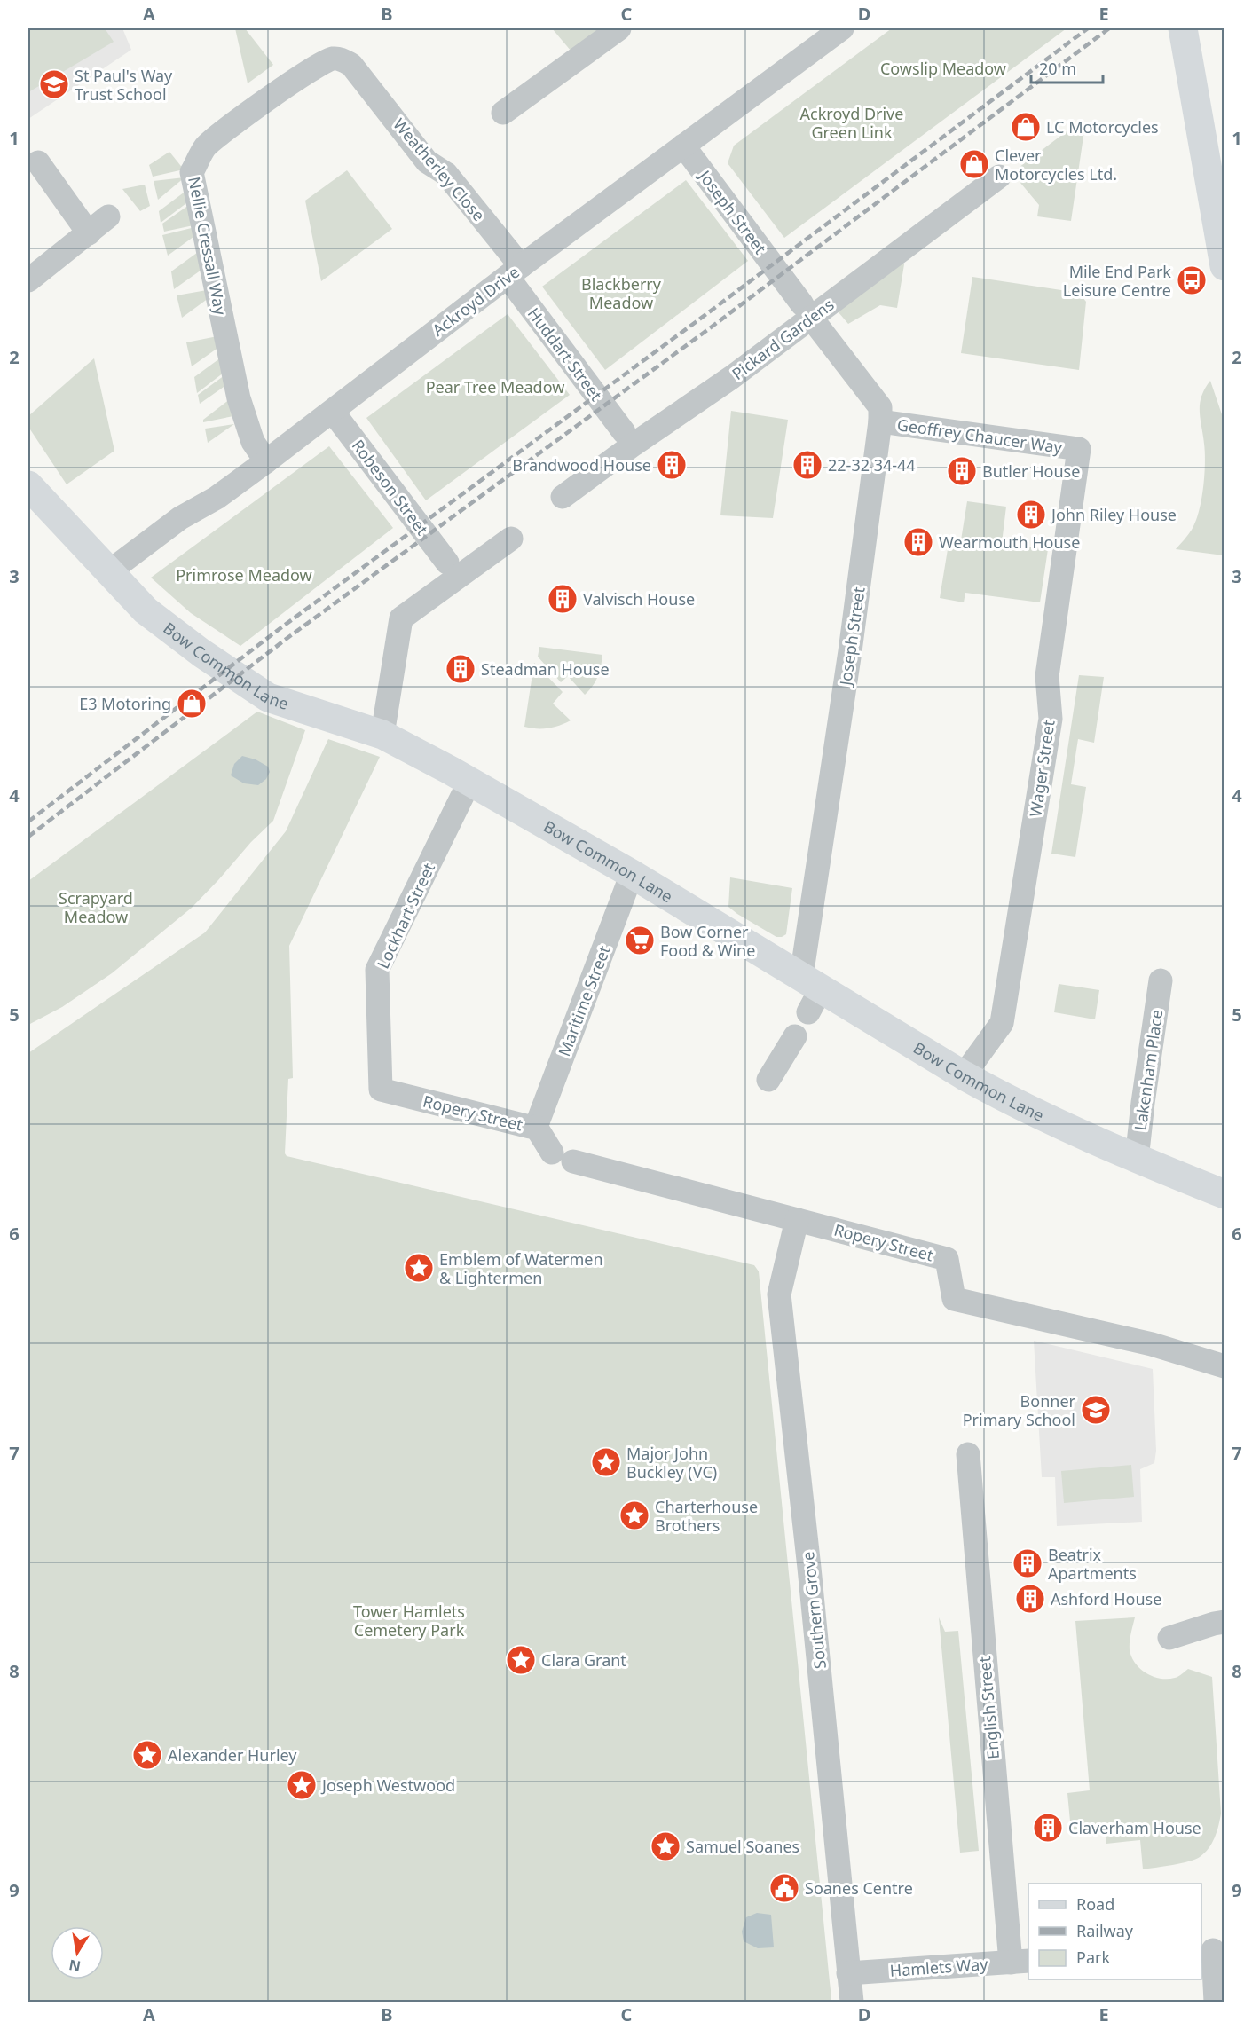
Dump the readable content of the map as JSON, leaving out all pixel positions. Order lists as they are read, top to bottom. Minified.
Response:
{"streets":{"street":["Weatherley Close","Joseph Street","Nellie Cressall Way","Ackroyd Drive","Pickard Gardens","Huddart Street","Geoffrey Chaucer Way","Robeson Street","Bow Common Lane","Wager Street","Lockhart Street","Maritime Street","Lakenham Place","Ropery Street","Southern Grove","English Street","Hamlets Way"]},"crossings":[["Weatherley Close","Nellie Cressall Way"],["Weatherley Close","Ackroyd Drive"],["Weatherley Close","Huddart Street"],["Joseph Street","Ackroyd Drive"],["Joseph Street","Pickard Gardens"],["Joseph Street","Geoffrey Chaucer Way"],["Joseph Street","Bow Common Lane"],["Nellie Cressall Way","Ackroyd Drive"],["Ackroyd Drive","Huddart Street"],["Ackroyd Drive","Robeson Street"],["Ackroyd Drive","Bow Common Lane"],["Geoffrey Chaucer Way","Wager Street"],["Bow Common Lane","Wager Street"],["Bow Common Lane","Lockhart Street"],["Bow Common Lane","Maritime Street"],["Bow Common Lane","Lakenham Place"],["Lockhart Street","Ropery Street"],["Maritime Street","Ropery Street"],["Ropery Street","Southern Grove"],["Southern Grove","Hamlets Way"],["English Street","Hamlets Way"]],"parks":["Cowslip Meadow","Ackroyd Drive Green Link","Blackberry Meadow","Pear Tree Meadow","Primrose Meadow","Scrapyard Meadow","Tower Hamlets Cemetery Park"],"places":{"school or university":["St Paul's Way Trust School","Bonner Primary School"],"shop":["LC Motorcycles","Clever Motorcycles Ltd.","E3 Motoring"],"bus stop":["Mile End Park Leisure Centre"],"building":["Brandwood House","22-32 34-44","Butler House","John Riley House","Wearmouth House","Valvisch House","Steadman House","Beatrix Apartments","Ashford House","Claverham House"],"supermarket":["Bow Corner Food & Wine"],"place":["Emblem of Watermen & Lightermen","Major John Buckley (VC)","Charterhouse Brothers","Clara Grant","Alexander Hurley","Joseph Westwood","Samuel Soanes"],"public building":["Soanes Centre"]},"legend":["Road","Railway","Park"],"scale_bar":"20 m","north":"bottom","grid":{"columns":["A","B","C","D","E"],"rows":["1","2","3","4","5","6","7","8","9"]}}
